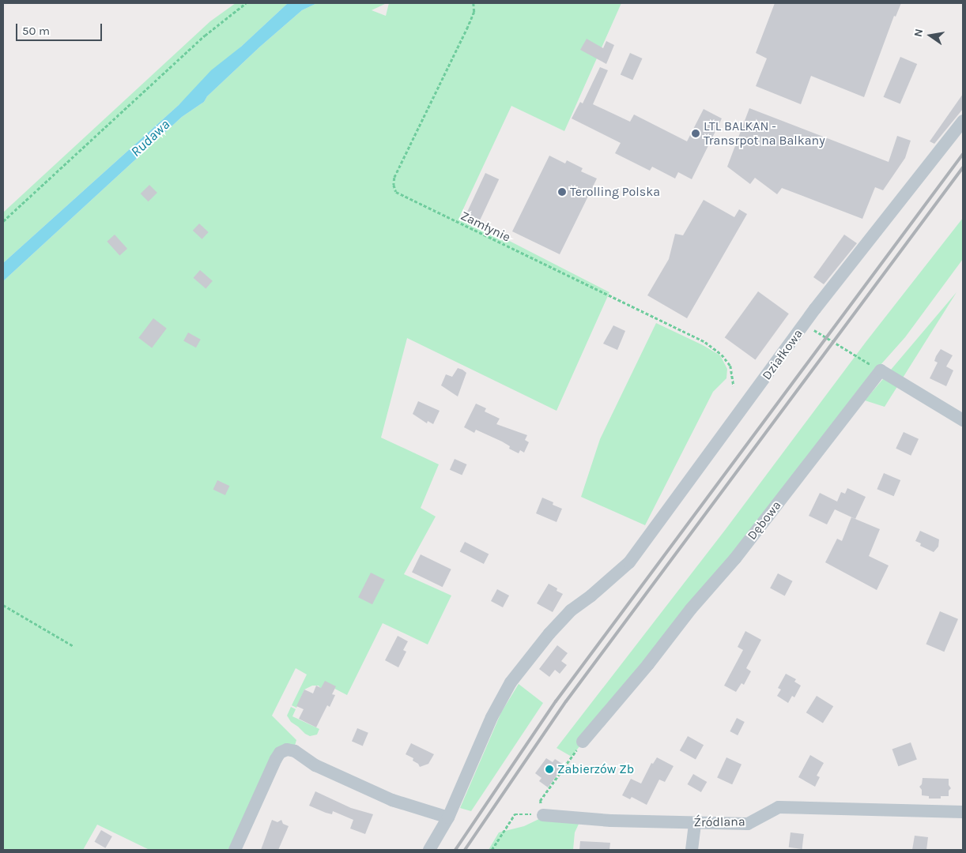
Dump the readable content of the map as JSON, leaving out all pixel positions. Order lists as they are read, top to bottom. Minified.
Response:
{"streets":{"street":["Działkowa","Dębowa","Źródlana"],"path":["Zamłynie"]},"water":["Rudawa"],"places":["LTL BALKAN - Transrpot na Balkany","Terolling Polska","Zabierzów Zb"],"scale_bar":"50 m","north":"left"}
